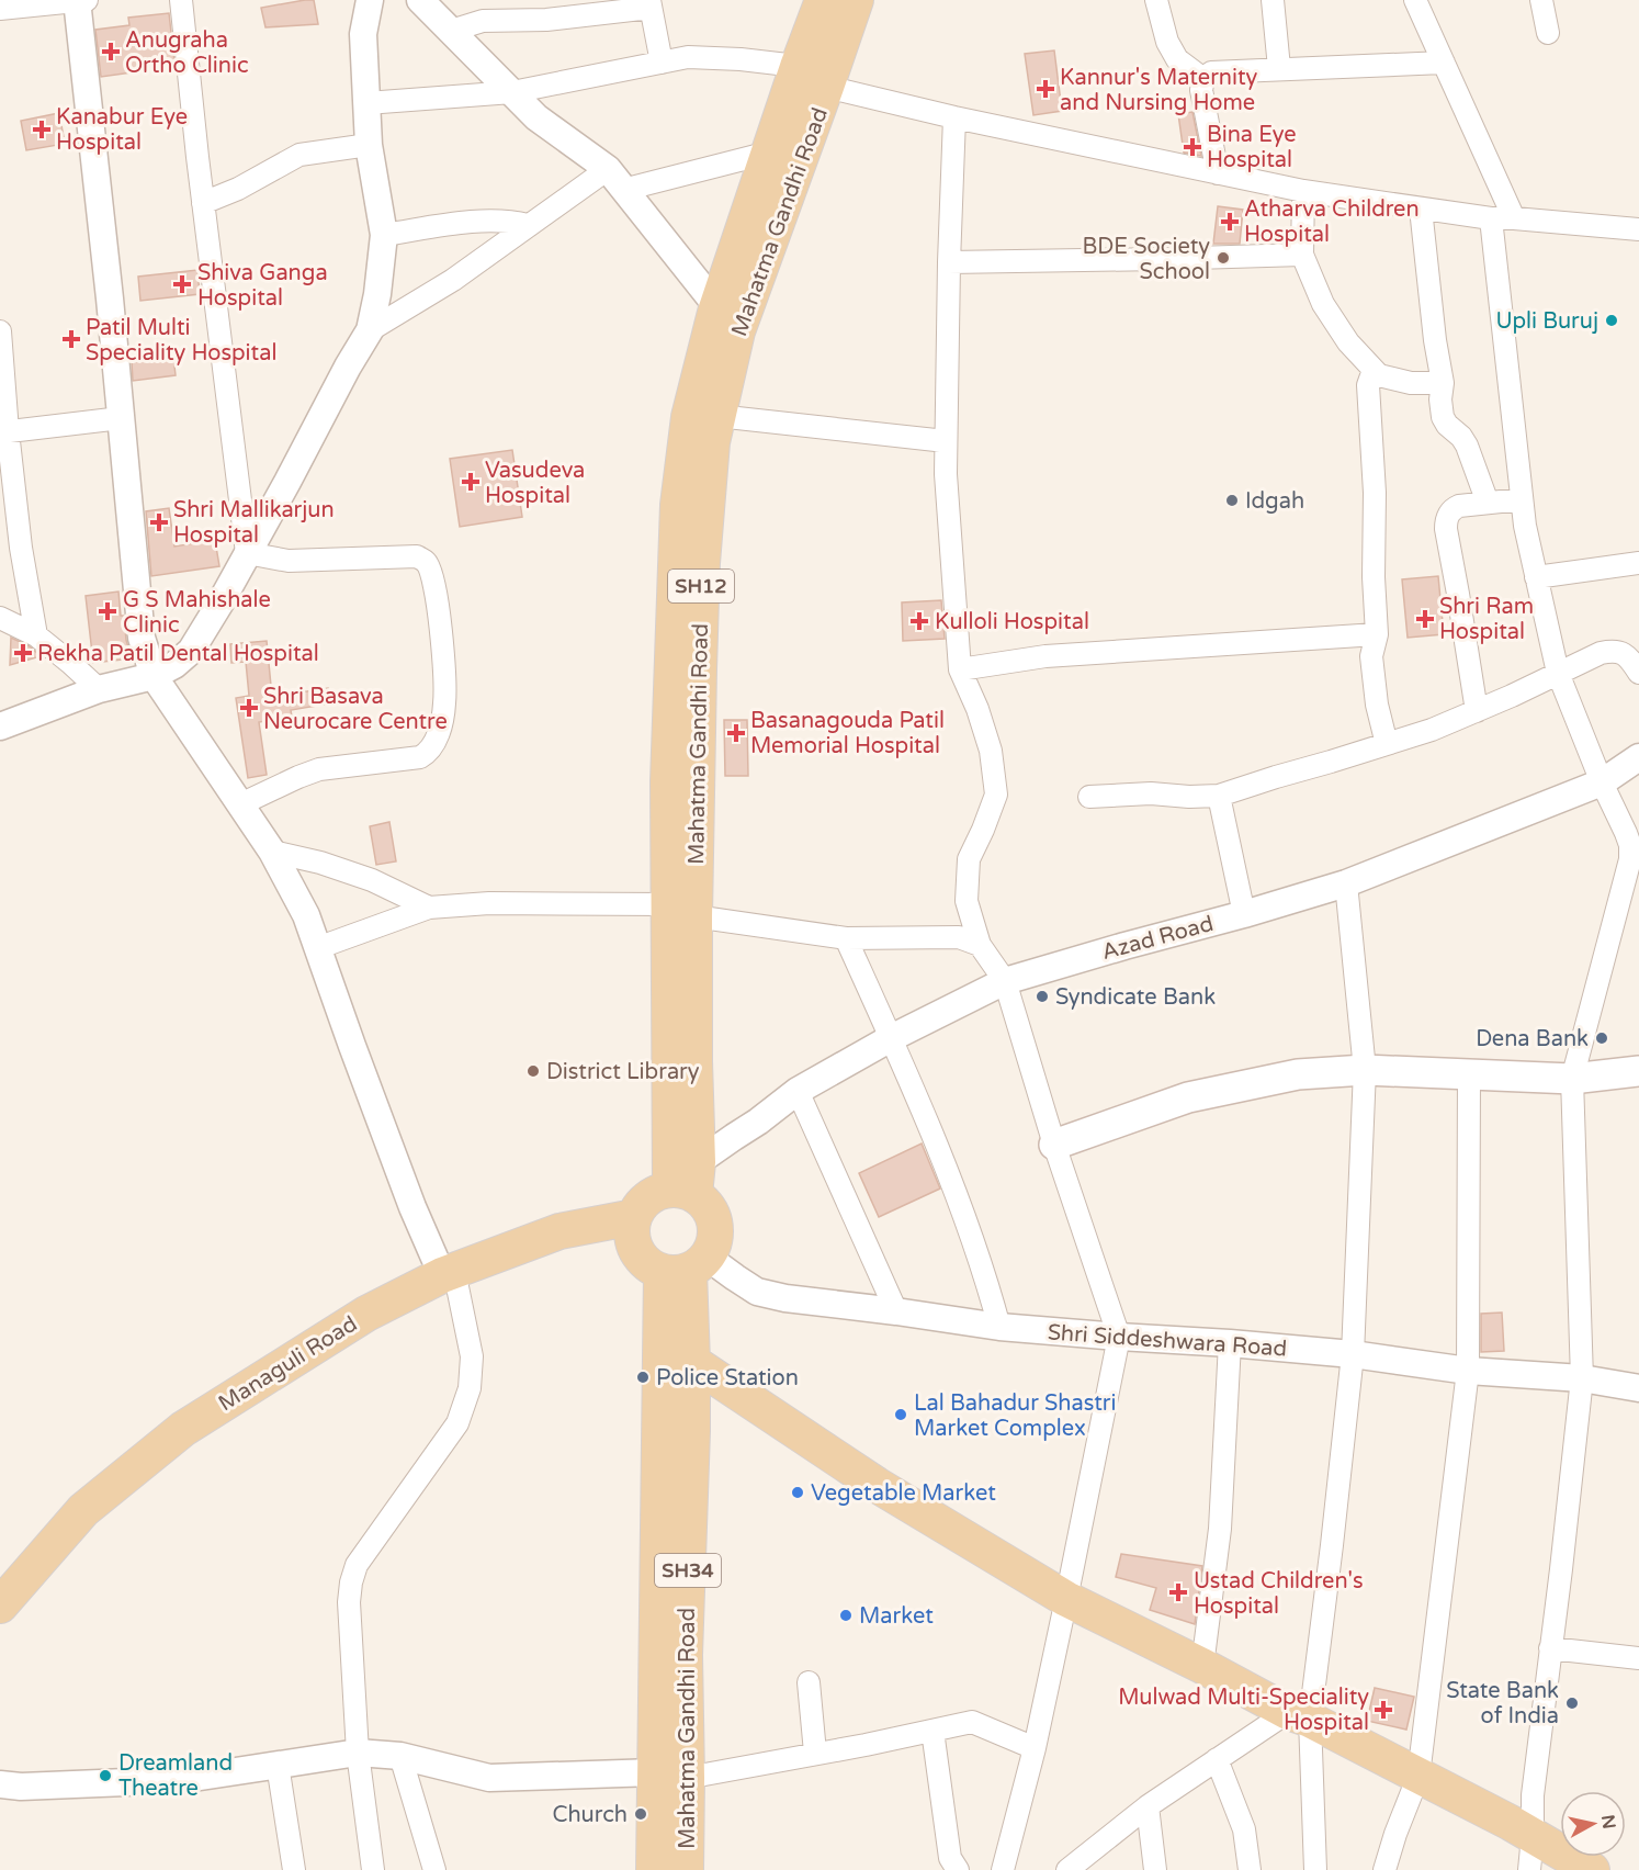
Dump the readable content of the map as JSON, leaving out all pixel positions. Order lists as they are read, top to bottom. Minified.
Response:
{"streets":{"main road":["Mahatma Gandhi Road","SH12","Managuli Road","SH34"],"street":["Azad Road","Shri Siddeshwara Road"]},"crossings":[["Mahatma Gandhi Road","Azad Road"],["Mahatma Gandhi Road","Shri Siddeshwara Road"],["Mahatma Gandhi Road","Managuli Road"],["Mahatma Gandhi Road","SH34"],["Azad Road","Shri Siddeshwara Road"],["Azad Road","Managuli Road"],["Azad Road","SH34"],["Shri Siddeshwara Road","Managuli Road"],["Shri Siddeshwara Road","SH34"],["Managuli Road","SH34"]],"places":{"health":["Anugraha Ortho Clinic","Kannur's Maternity and Nursing Home","Kanabur Eye Hospital","Bina Eye Hospital","Atharva Children Hospital","Shiva Ganga Hospital","Patil Multi Speciality Hospital","Vasudeva Hospital","Shri Mallikarjun Hospital","G S Mahishale Clinic","Shri Ram Hospital","Kulloli Hospital","Rekha Patil Dental Hospital","Shri Basava Neurocare Centre","Basanagouda Patil Memorial Hospital","Ustad Children's Hospital","Mulwad Multi-Speciality Hospital"],"other":["BDE Society School","Upli Buruj","Idgah","Syndicate Bank","Dena Bank","District Library","Police Station","Lal Bahadur Shastri Market Complex","Vegetable Market","Market","State Bank of India","Dreamland Theatre","Church"]},"north":"right"}
